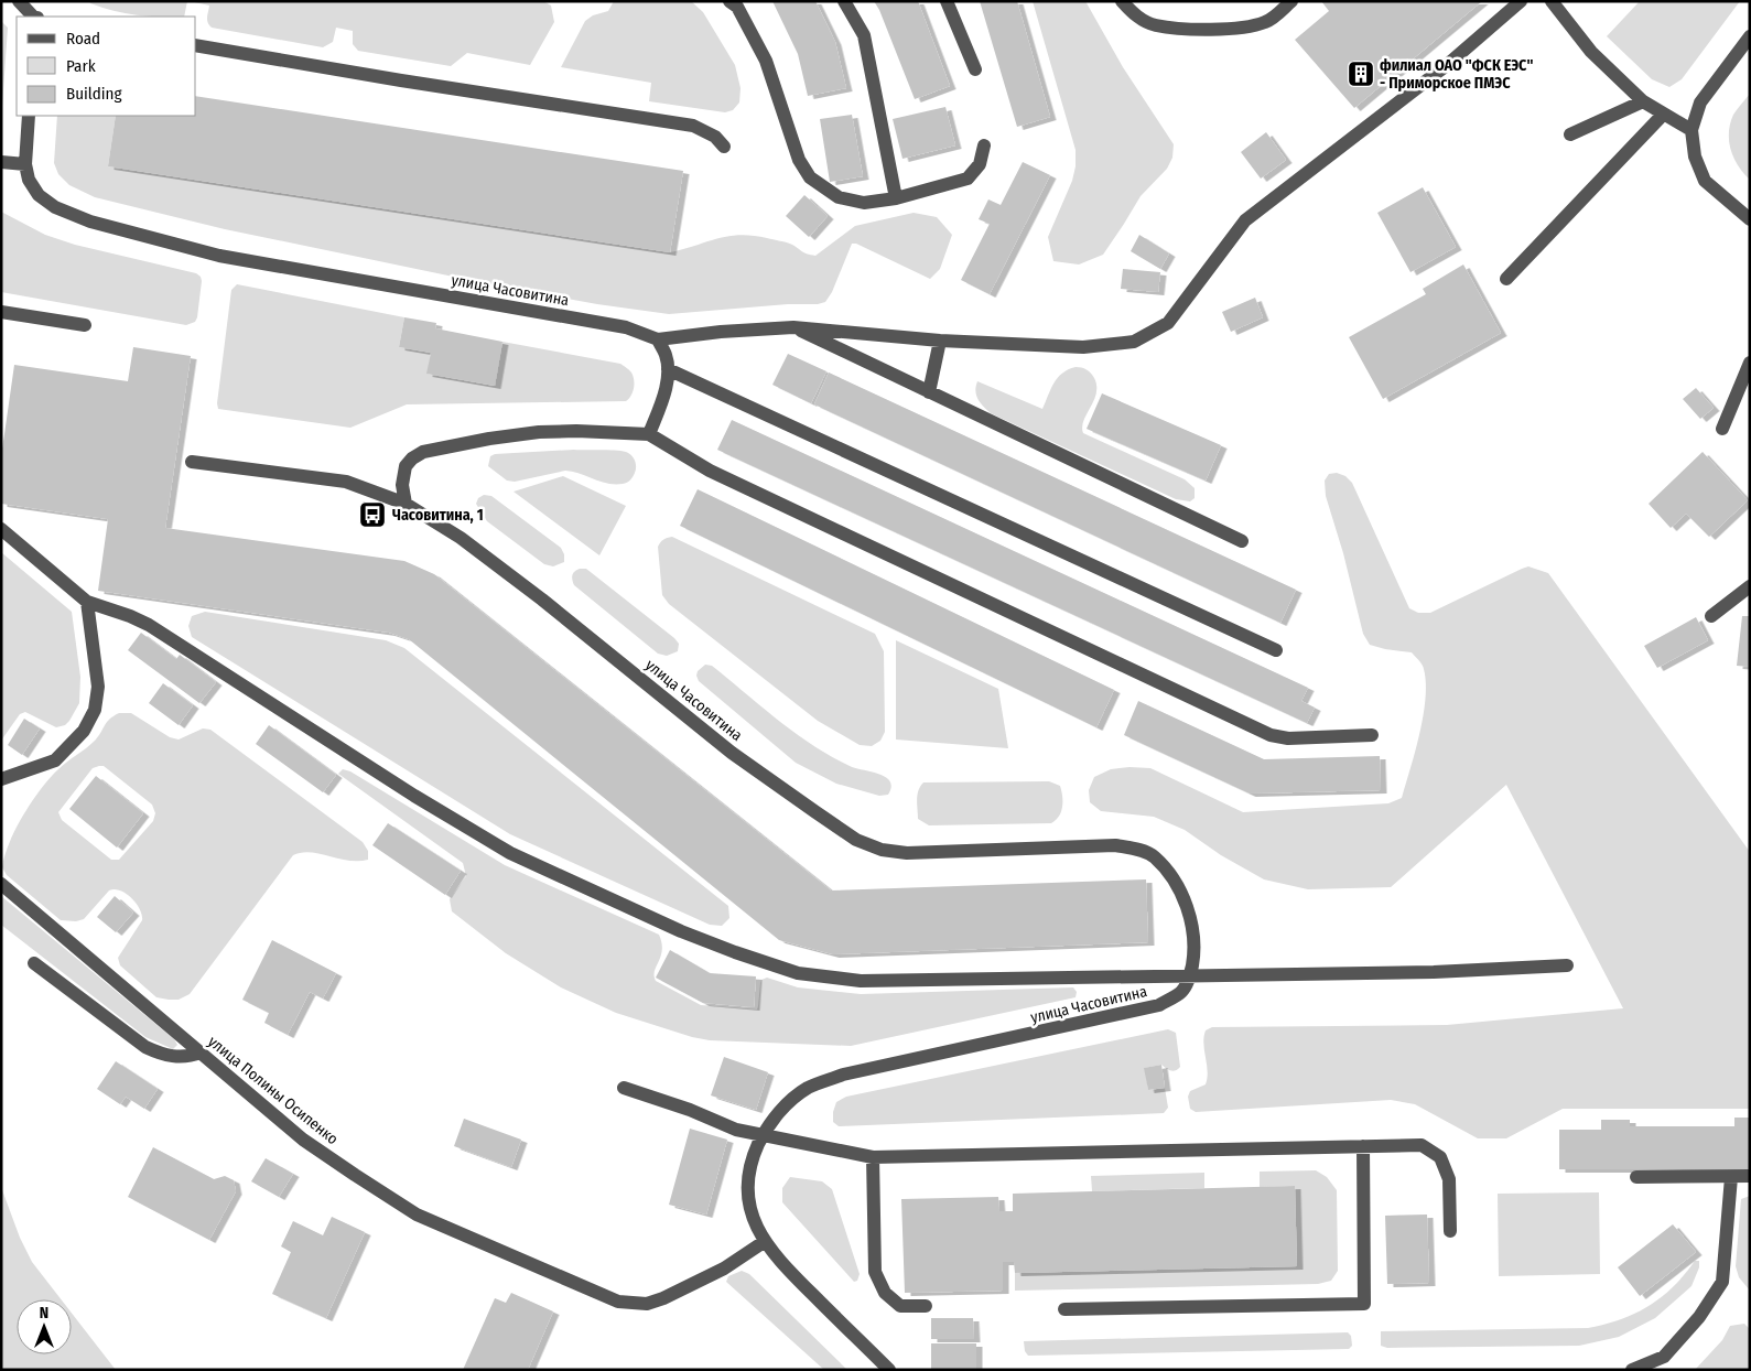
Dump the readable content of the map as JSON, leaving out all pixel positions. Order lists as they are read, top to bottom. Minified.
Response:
{"streets":{"street":["улица Часовитина","улица Полины Осипенко"]},"crossings":[["улица Часовитина","улица Полины Осипенко"]],"places":{"building":["филиал ОАО \"ФСК ЕЭС\" - Приморское ПМЭС"],"bus stop":["Часовитина, 1"]},"legend":["Road","Park","Building"],"north":"top"}
